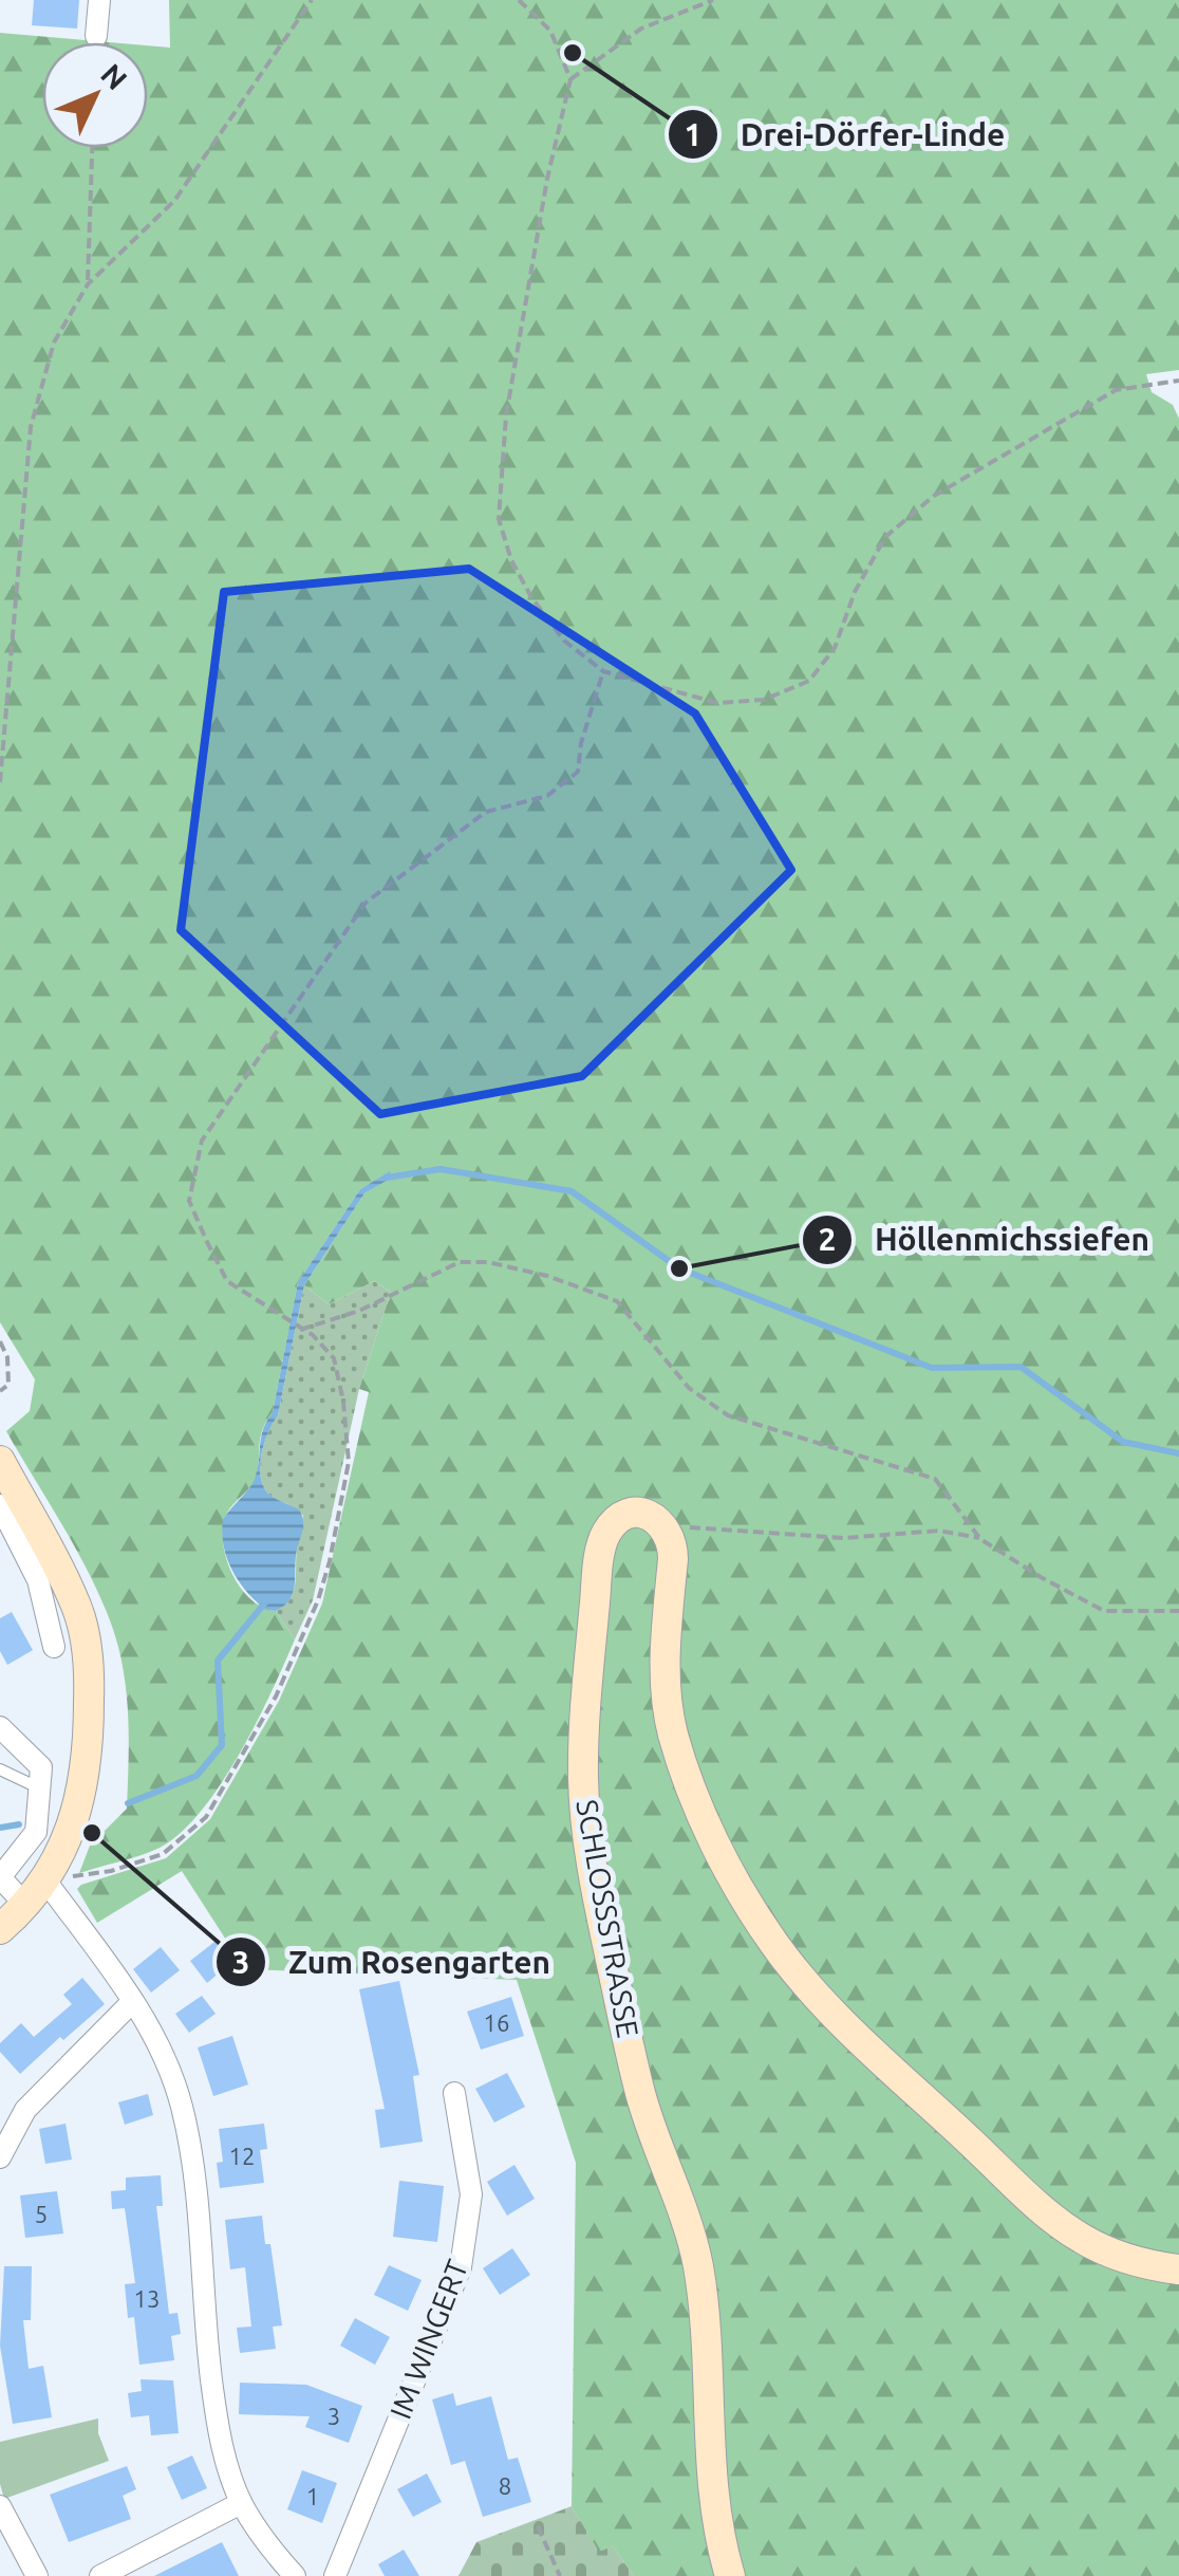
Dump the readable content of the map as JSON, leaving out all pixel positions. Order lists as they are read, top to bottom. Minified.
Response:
{"streets":{"main road":["SCHLOSSSTRASSE"],"street":["IM WINGERT"]},"places":["Drei-Dörfer-Linde","Höllenmichssiefen","Zum Rosengarten"],"house_numbers":["16","12","5","13","3","8","1"],"north":"top right"}
